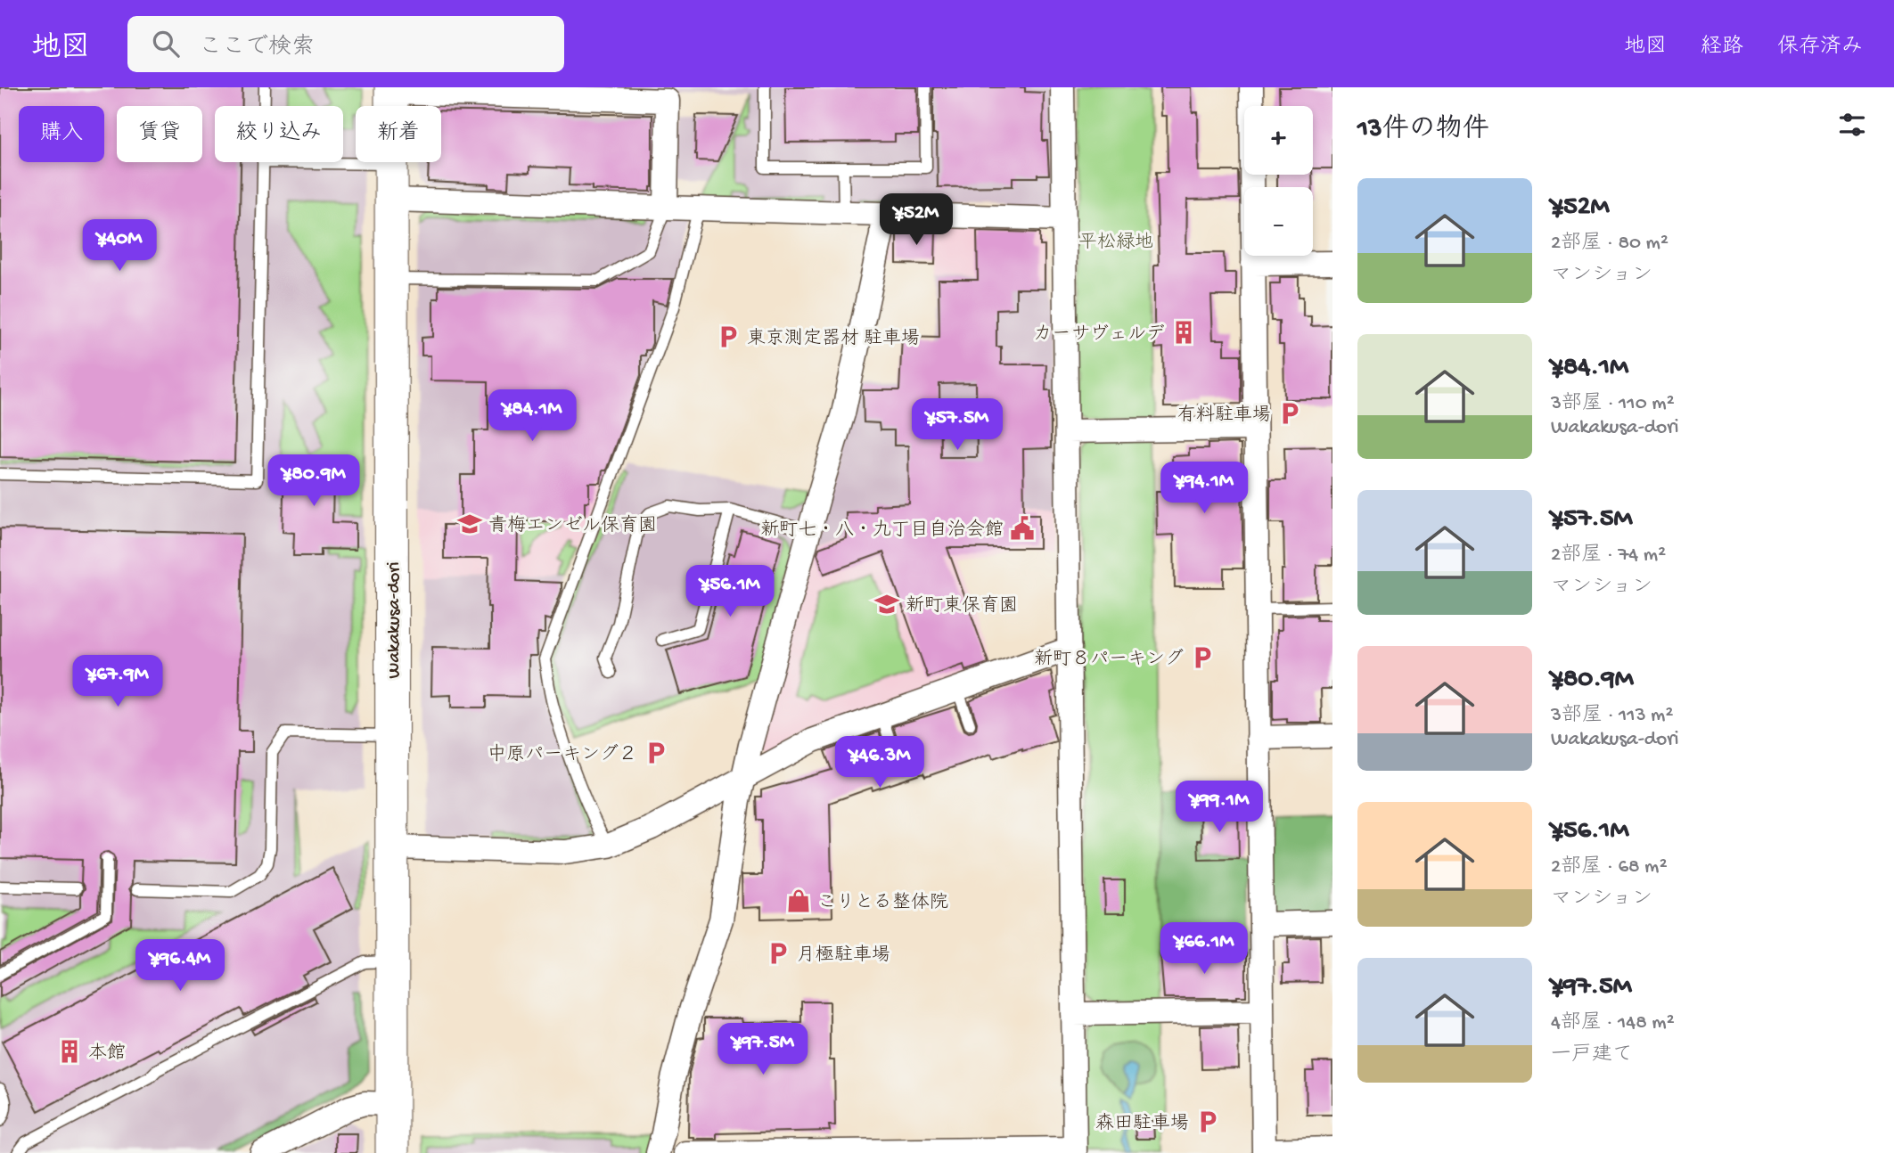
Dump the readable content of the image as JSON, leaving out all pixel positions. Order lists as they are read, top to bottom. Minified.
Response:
{"streets":{"street":["Wakakusa-dori"]},"parks":["平松緑地"],"places":{"building":["カーサヴェルデ","本館"],"parking":["東京測定器材 駐車場","有料駐車場","新町８パーキング","中原パーキング２","月極駐車場","森田駐車場"],"school or university":["青梅エンゼル保育園","新町東保育園"],"public building":["新町七・八・九丁目自治会館"],"shop":["こりとる整体院"]},"page":{"header":"地図","search":"ここで検索","nav":["地図","経路","保存済み"],"heading":"13件の物件","map_buttons":["+","−"],"chip":["購入","賃貸","絞り込み","新着"],"list":[{"name":"¥52M","note":"2部屋 · 80 m² · マンション"},{"name":"¥84.1M","note":"3部屋 · 110 m² · Wakakusa-dori"},{"name":"¥57.5M","note":"2部屋 · 74 m² · マンション"},{"name":"¥80.9M","note":"3部屋 · 113 m² · Wakakusa-dori"},{"name":"¥56.1M","note":"2部屋 · 68 m² · マンション"},{"name":"¥97.5M","note":"4部屋 · 148 m² · 一戸建て"}],"price":["¥52M","¥40M","¥84.1M","¥57.5M","¥80.9M","¥94.1M","¥56.1M","¥67.9M","¥46.3M","¥99.1M","¥66.1M","¥96.4M","¥97.5M"]}}
